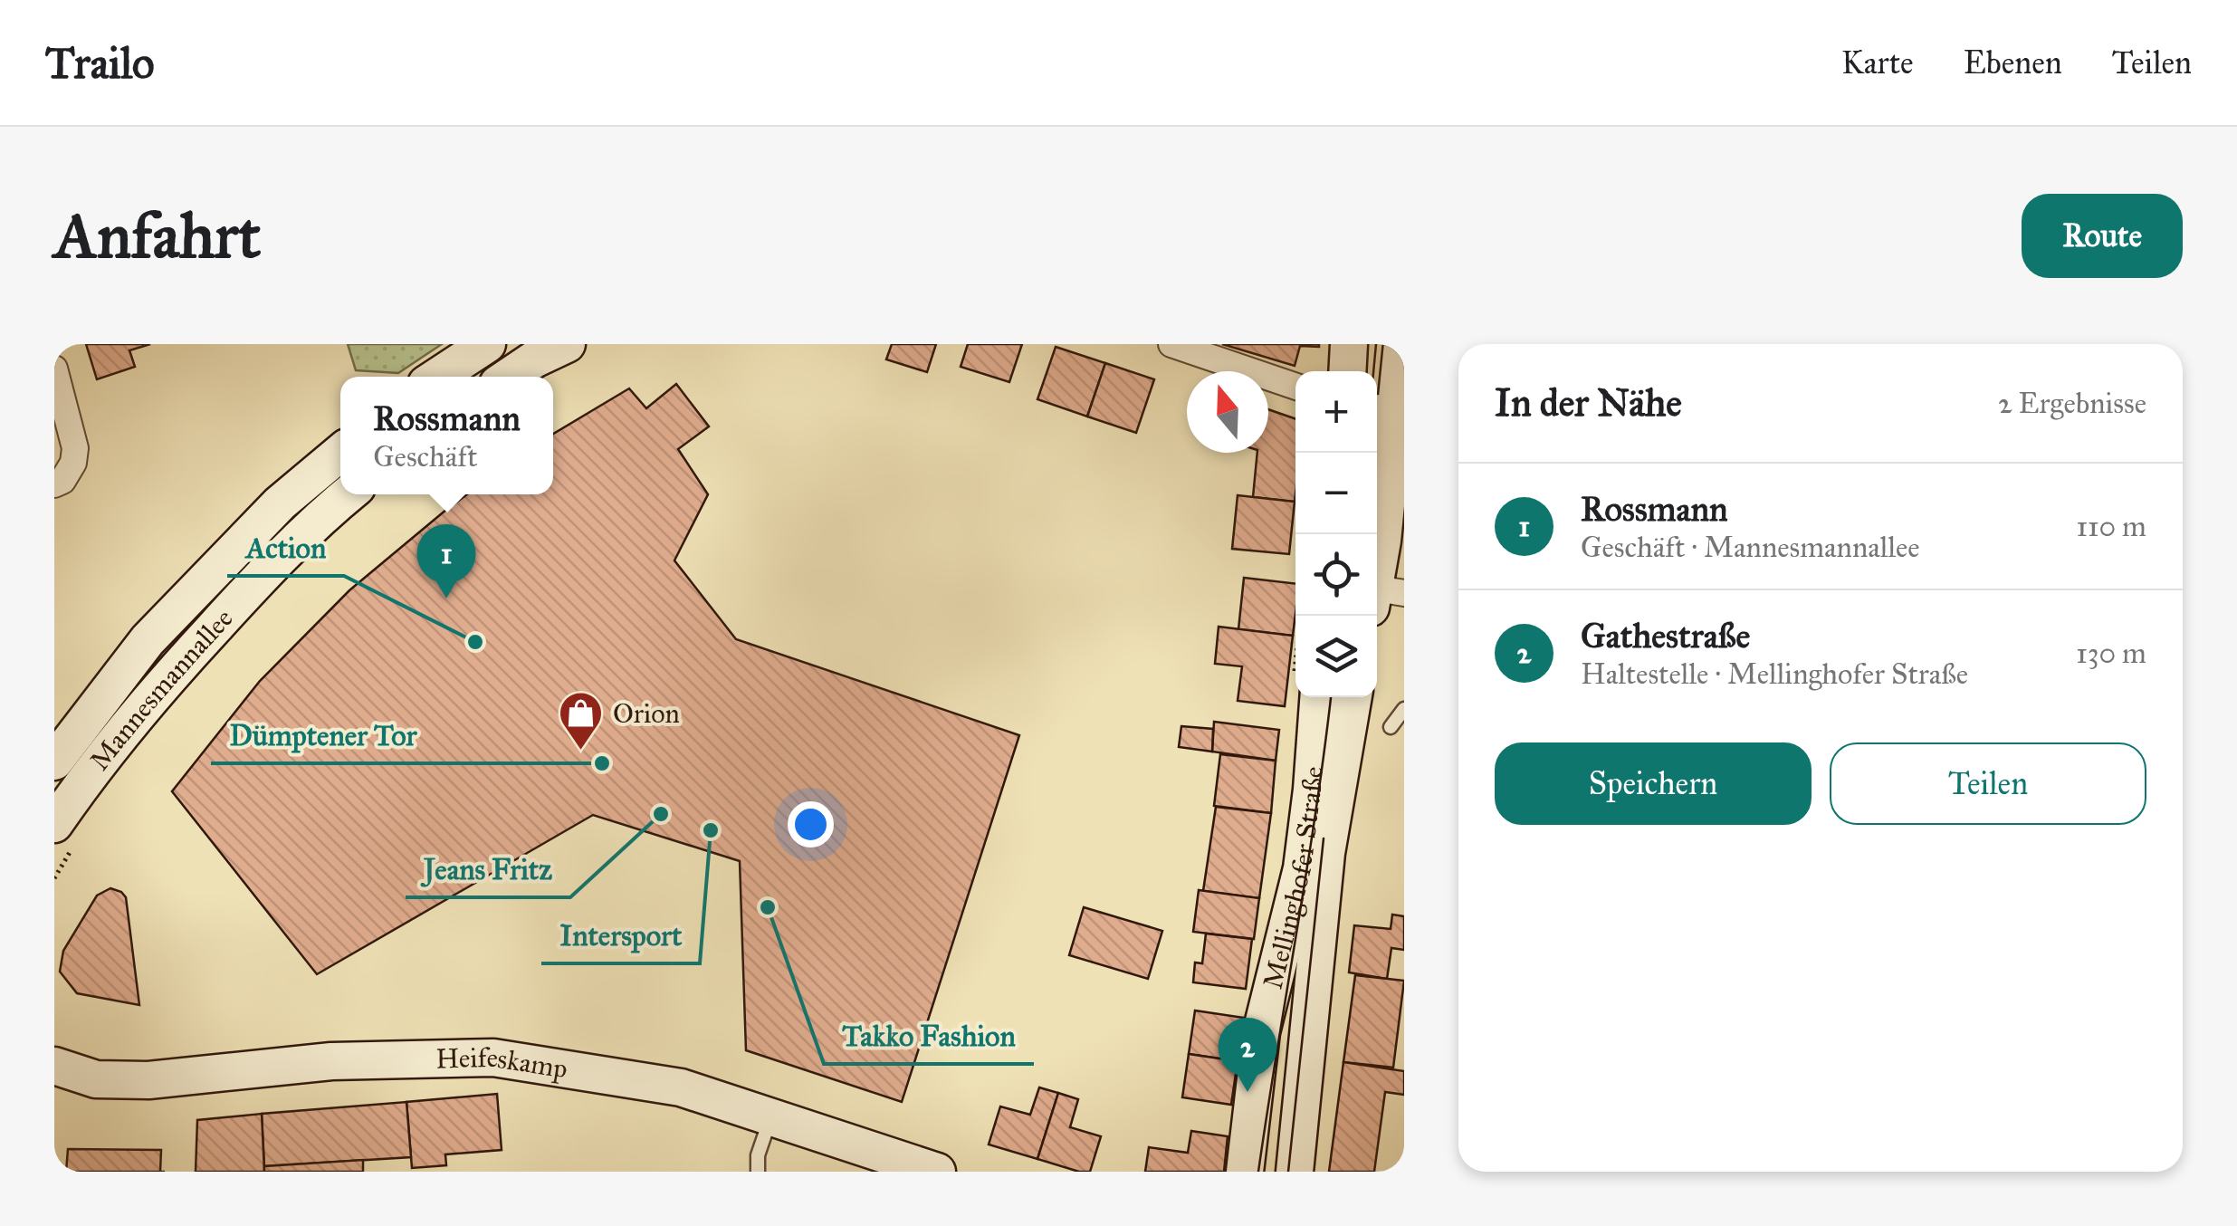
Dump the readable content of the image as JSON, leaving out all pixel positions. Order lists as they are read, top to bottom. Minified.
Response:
{"streets":{"street":["Mannesmannallee","Mellinghofer Straße","Heifeskamp"]},"places":{"other":["Action","Dümptener Tor","Jeans Fritz","Intersport","Takko Fashion"],"shop":["Orion"]},"north":"top","page":{"header":"Trailo","nav":["Karte","Ebenen","Teilen"],"buttons":["Route",["Speichern","Teilen"]],"title":"Anfahrt","heading":["In der Nähe","2 Ergebnisse"],"map_buttons":["+","−"],"popup":["Rossmann","Geschäft"],"list":[{"mark":"1","name":"Rossmann","note":"Geschäft · Mannesmannallee","value":"110 m"},{"mark":"2","name":"Gathestraße","note":"Haltestelle · Mellinghofer Straße","value":"130 m"}],"pins":["1","2"]}}
